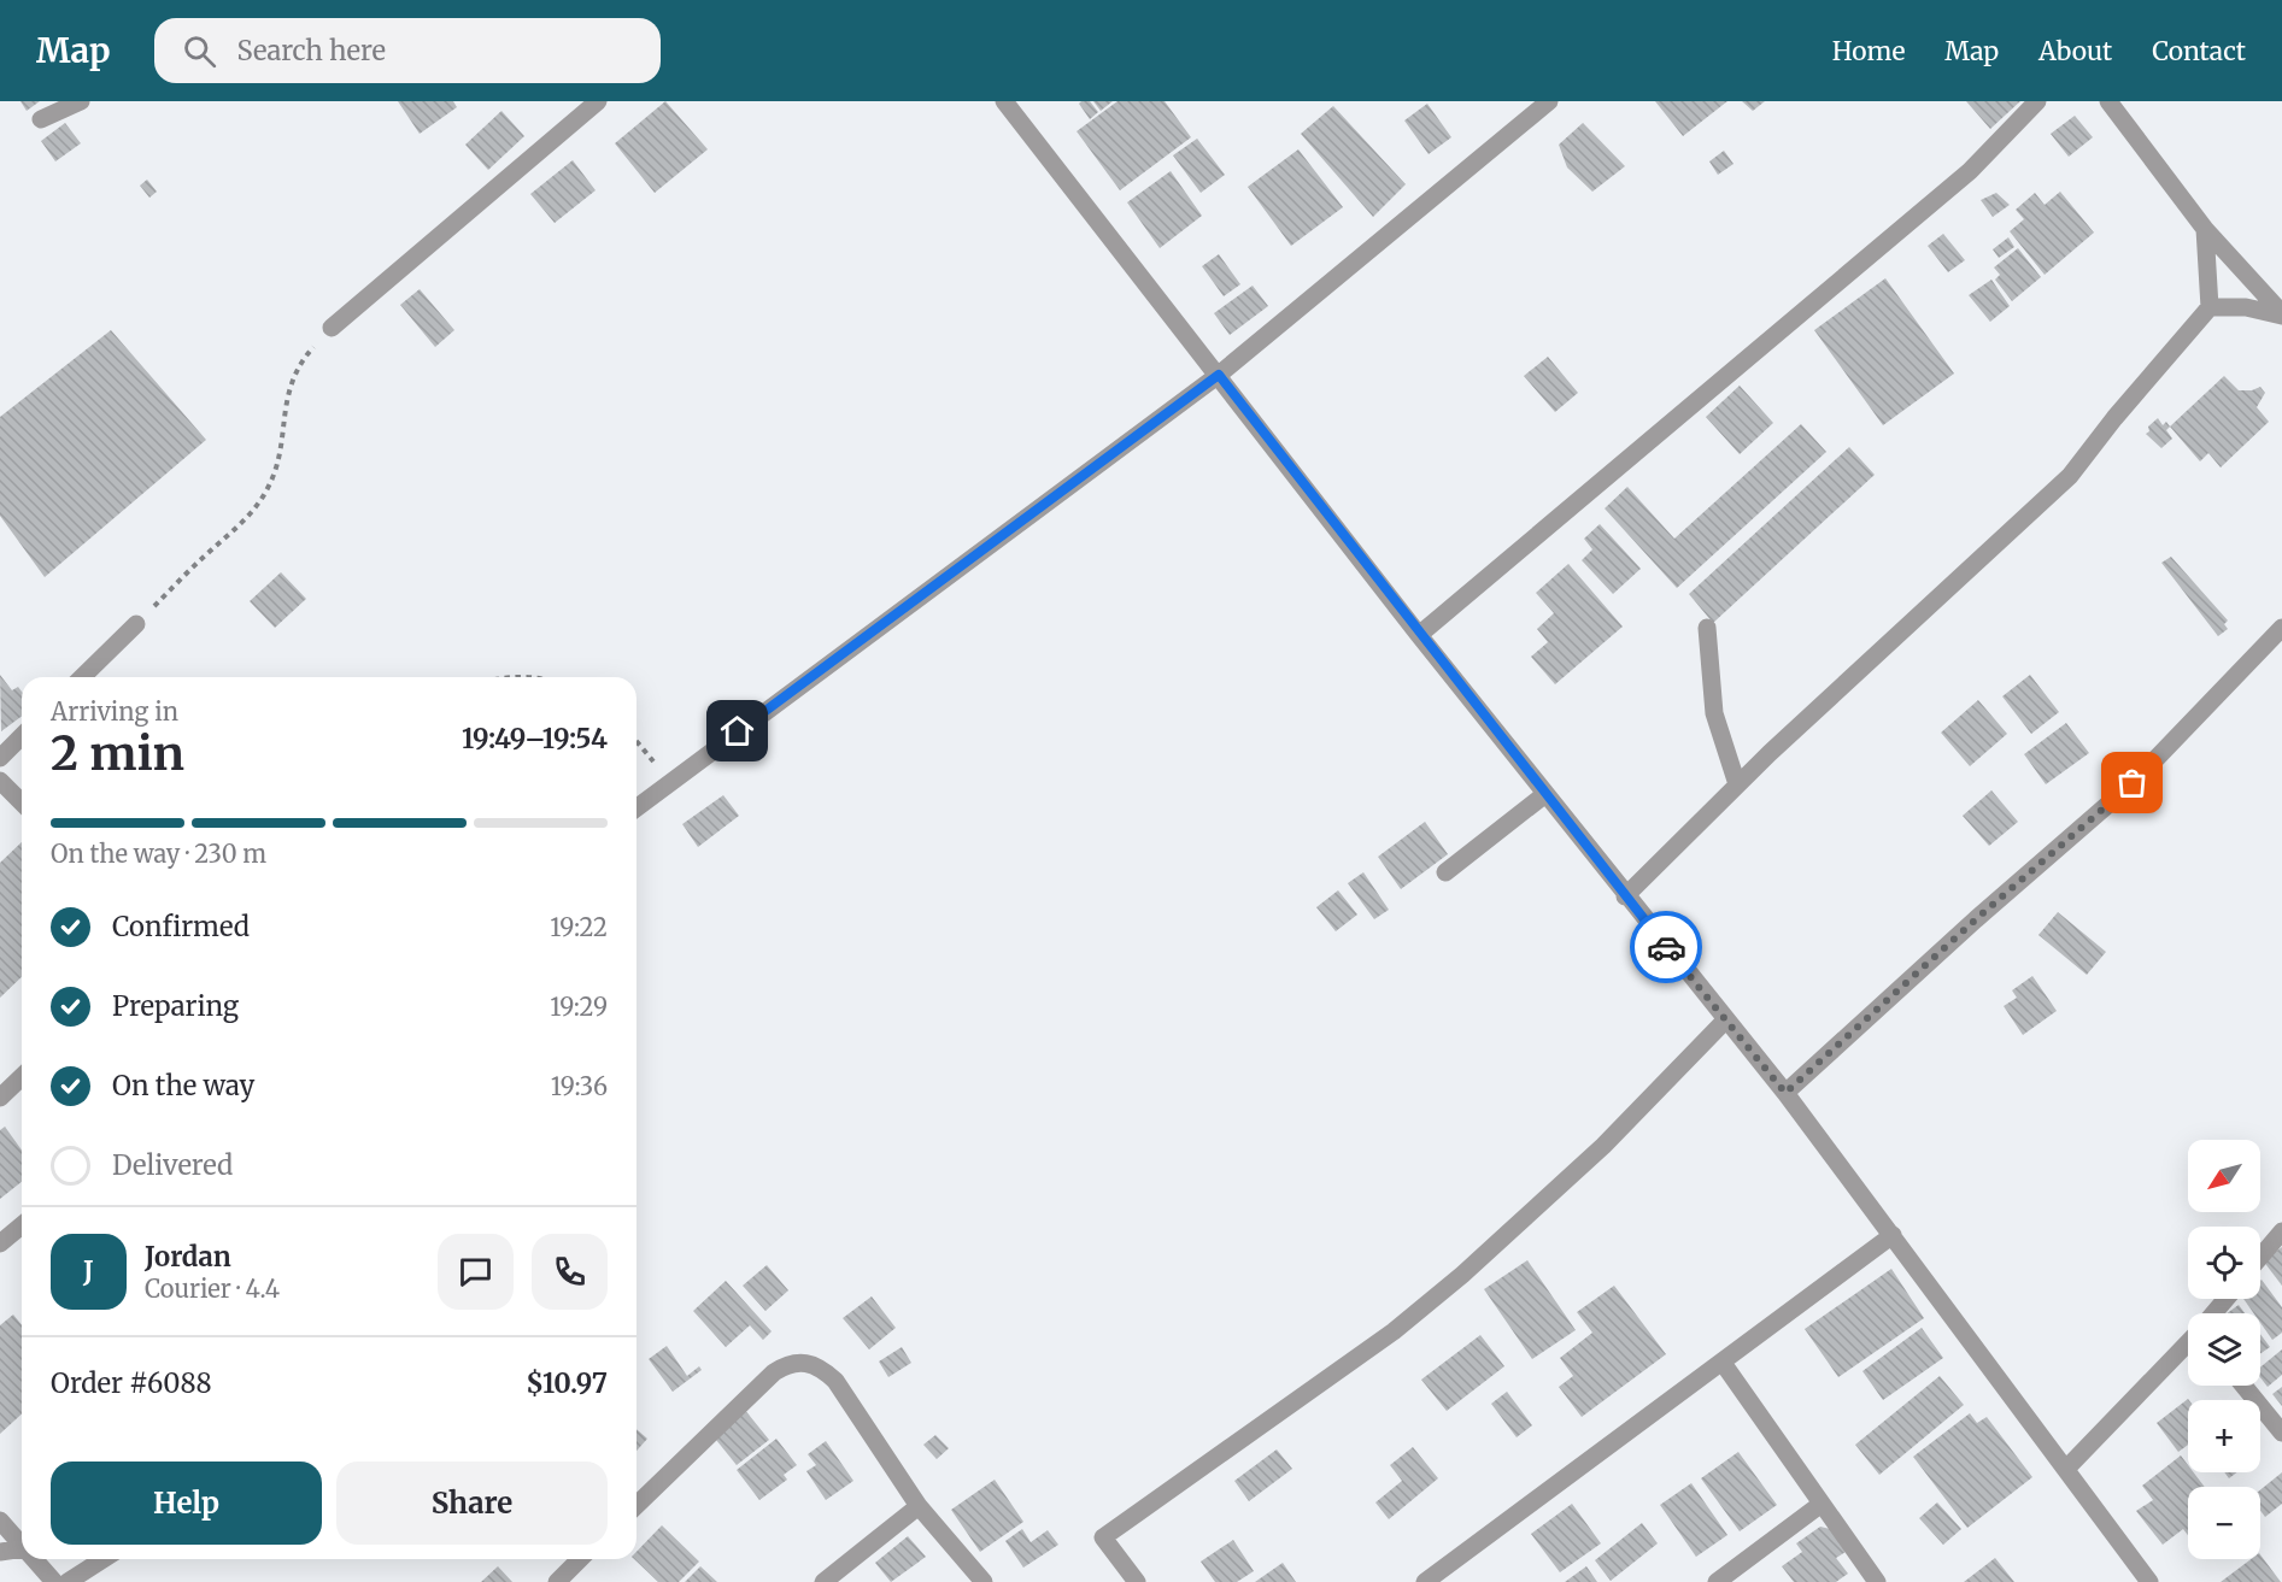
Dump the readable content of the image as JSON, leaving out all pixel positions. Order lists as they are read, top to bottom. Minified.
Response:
{"north":"bottom left","page":{"header":"Map","search":"Search here","nav":["Home","Map","About","Contact"],"heading":["2 min","Arriving in","19:49–19:54"],"panel":["Jordan","Courier · 4.4","Order #6088","$10.97"],"bar":"On the way · 230 m","list":[["Confirmed","19:22"],["Preparing","19:29"],["On the way","19:36"],"Delivered"],"map_buttons":["+","−"],"round":"J","buttons":["Help","Share"]}}
